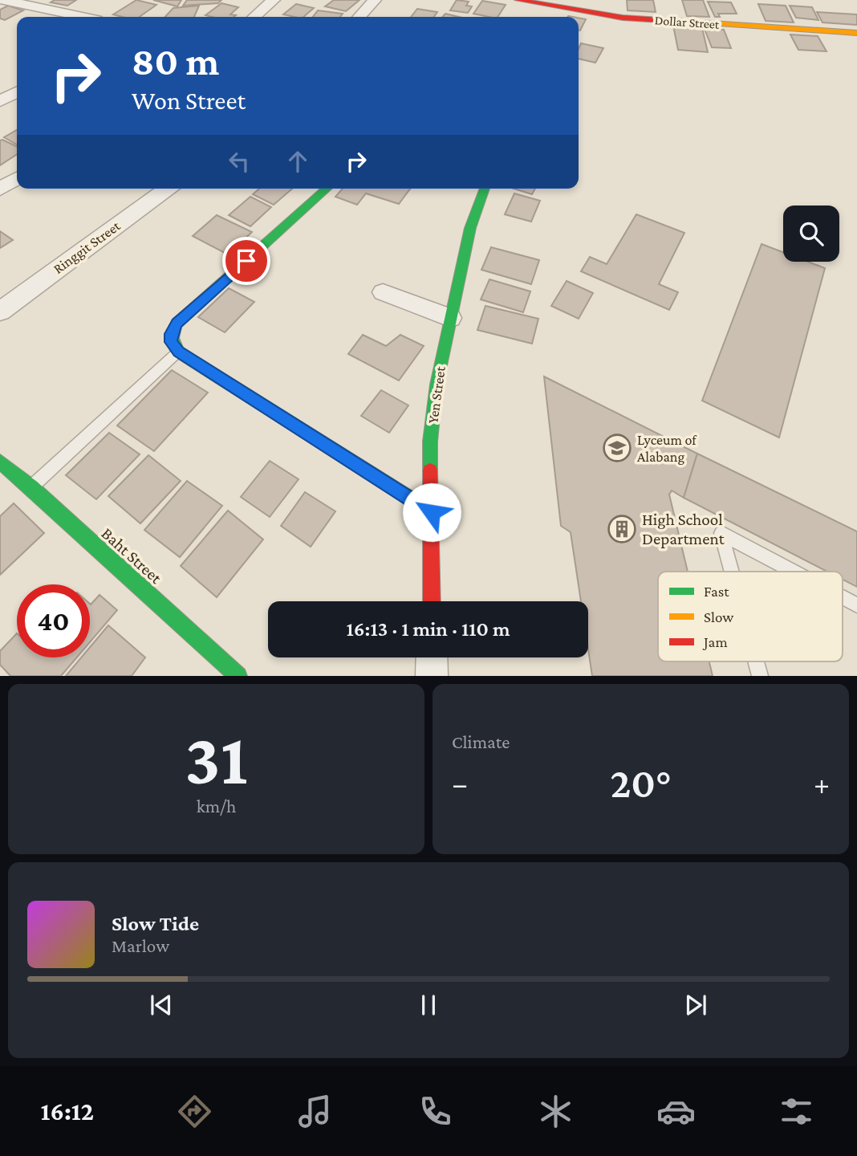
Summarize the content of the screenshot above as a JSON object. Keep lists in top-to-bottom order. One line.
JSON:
{"streets":{"street":["Dollar Street","Ringgit Street","Yen Street","Baht Street"]},"places":{"school or university":["Lyceum of Alabang"],"building":["High School Department"]},"legend":["Fast","Slow","Jam"],"page":{"turn":["80 m","Won Street"],"limit":"40","trip":"16:13 · 1 min · 110 m","tile":[["31","km/h"],"Climate"],"heat":["−","20°","+"],"song":["Slow Tide","Marlow"],"tabs":"16:12"}}
